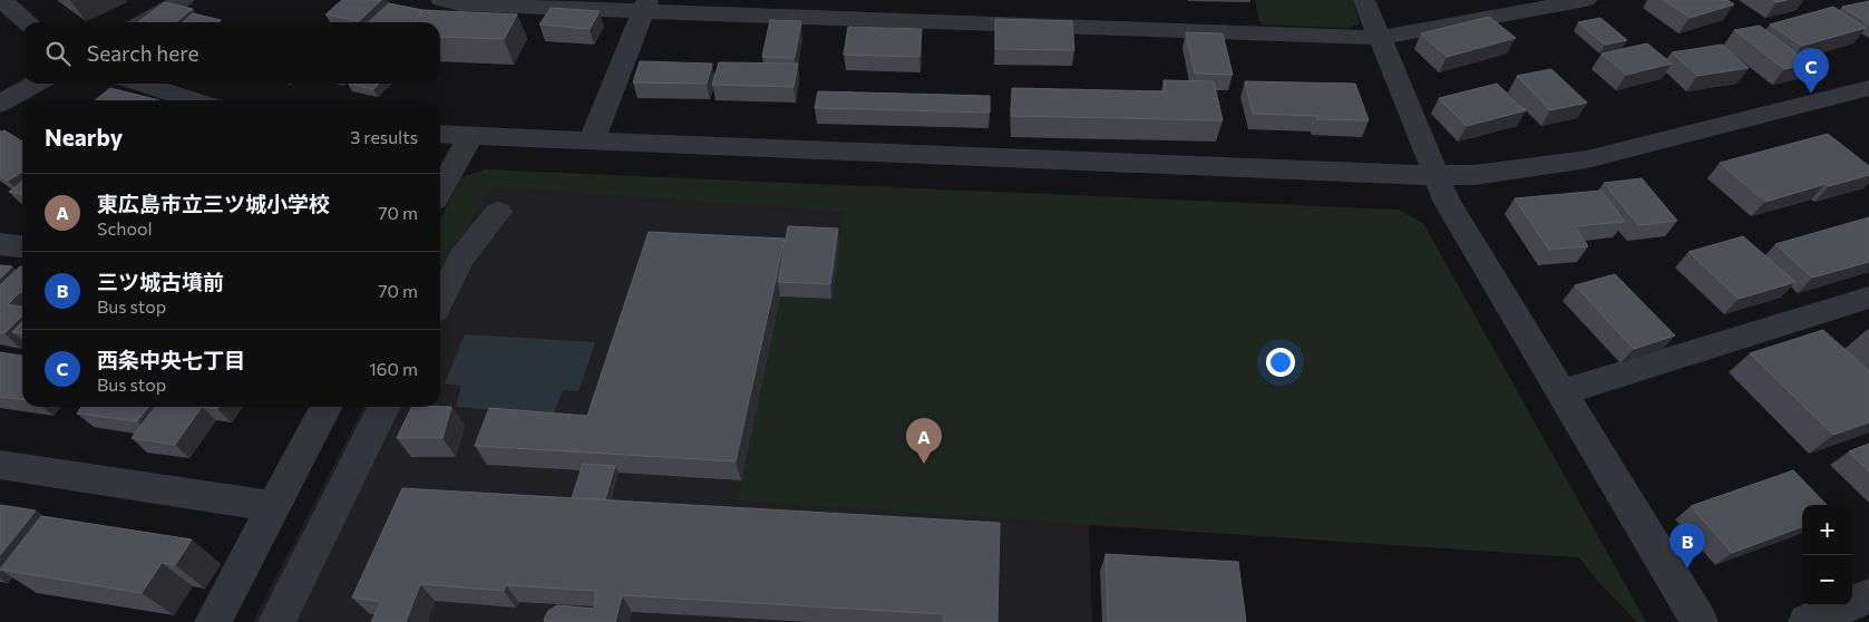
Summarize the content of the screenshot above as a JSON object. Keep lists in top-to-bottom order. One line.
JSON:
{"page":{"search":"Search here","pins":["C","A","B"],"heading":["Nearby","3 results"],"list":[{"mark":"A","name":"東広島市立三ツ城小学校","note":"School","value":"70 m"},{"mark":"B","name":"三ツ城古墳前","note":"Bus stop","value":"70 m"},{"mark":"C","name":"西条中央七丁目","note":"Bus stop","value":"160 m"}],"map_buttons":["+","−"]}}
